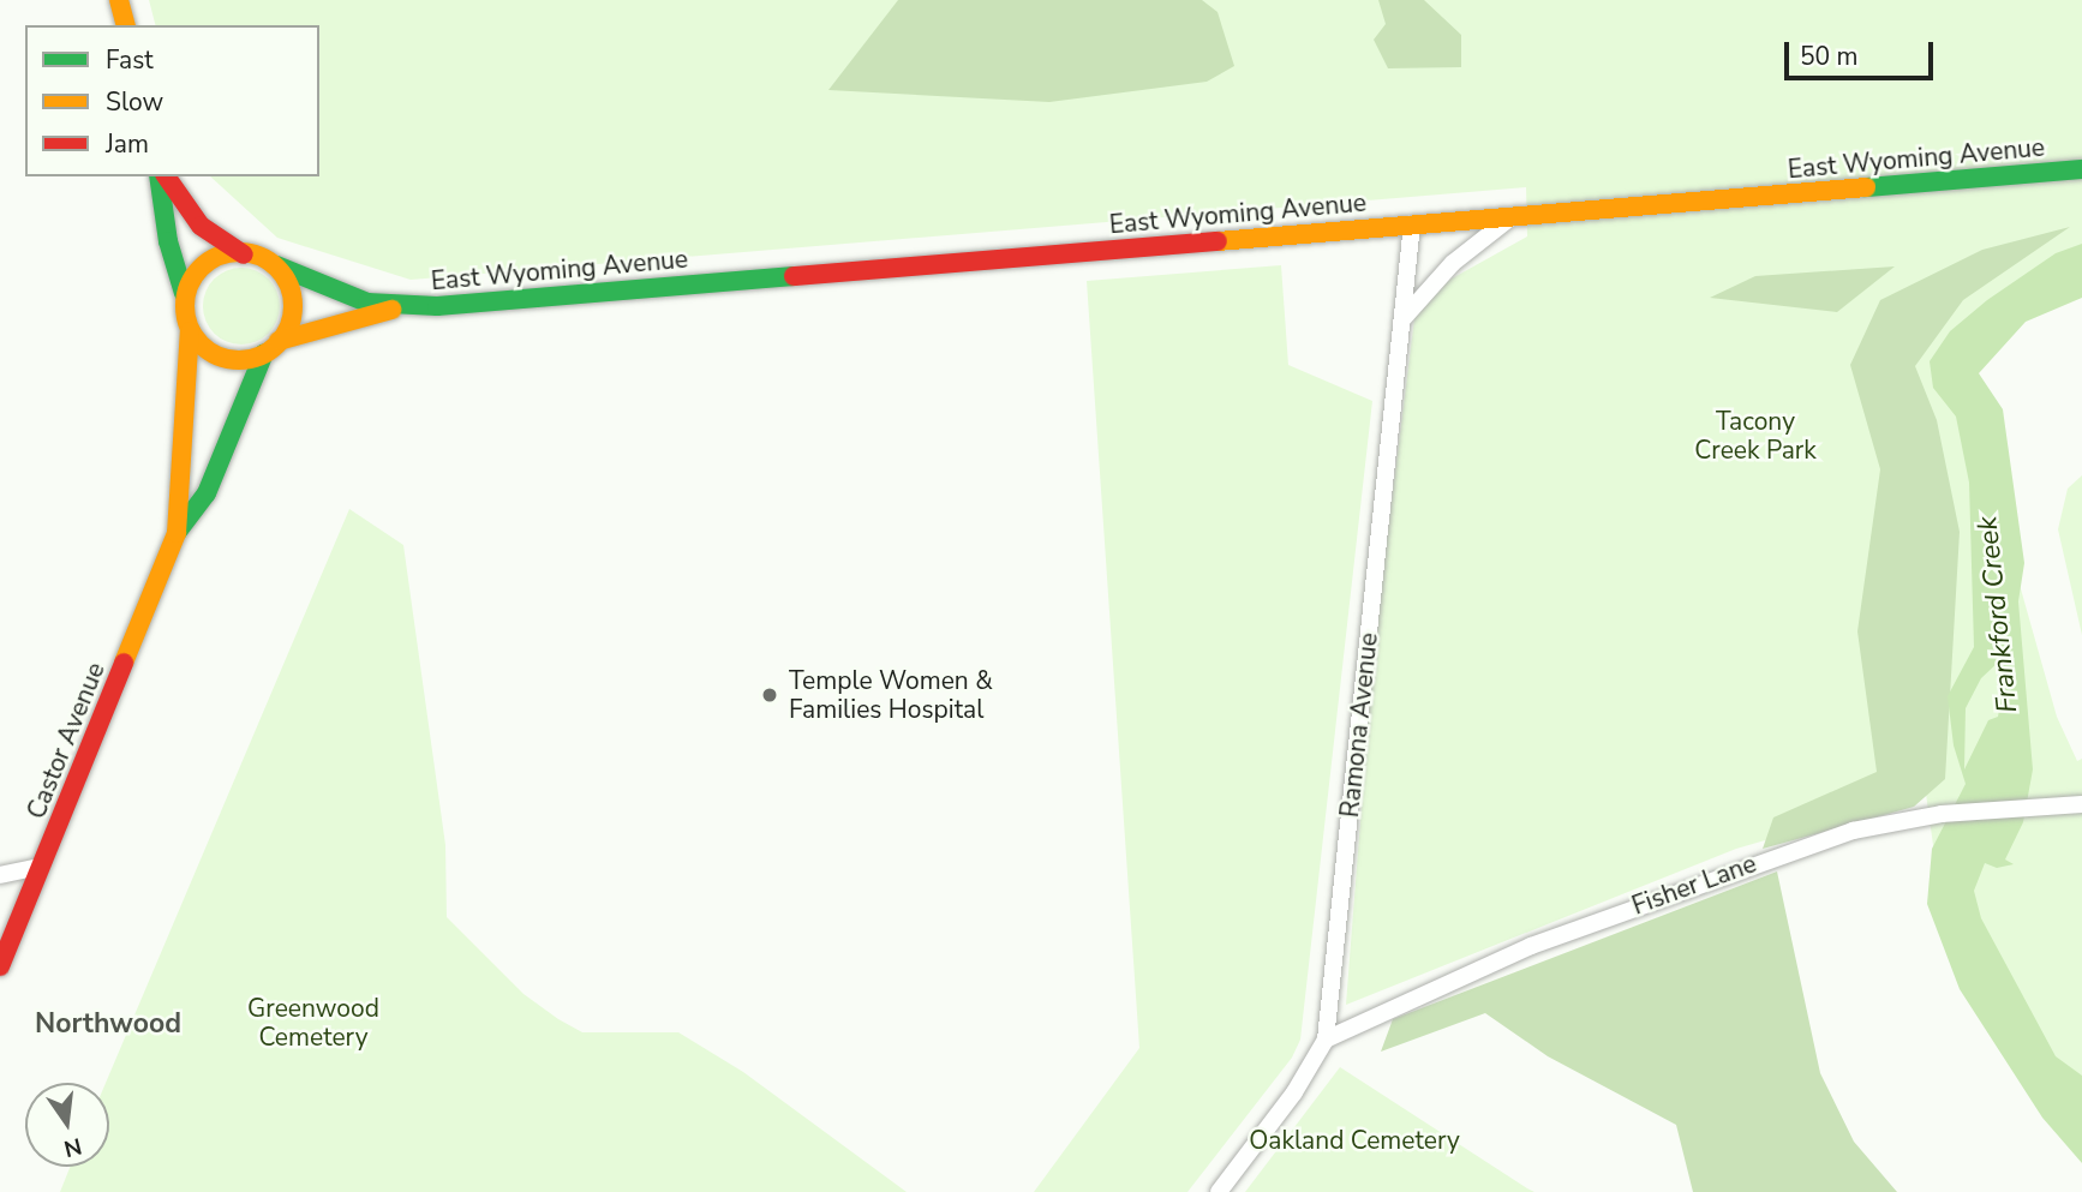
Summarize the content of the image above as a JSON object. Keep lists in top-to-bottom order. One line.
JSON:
{"streets":{"street":["East Wyoming Avenue","Ramona Avenue","Castor Avenue","Fisher Lane"]},"crossings":[["East Wyoming Avenue","Ramona Avenue"],["East Wyoming Avenue","Castor Avenue"],["Ramona Avenue","Fisher Lane"]],"districts":["Northwood"],"water":["Frankford Creek"],"parks":["Tacony Creek Park","Greenwood Cemetery","Oakland Cemetery"],"places":["Temple Women & Families Hospital"],"legend":["Fast","Slow","Jam"],"scale_bar":"50 m","north":"bottom"}
